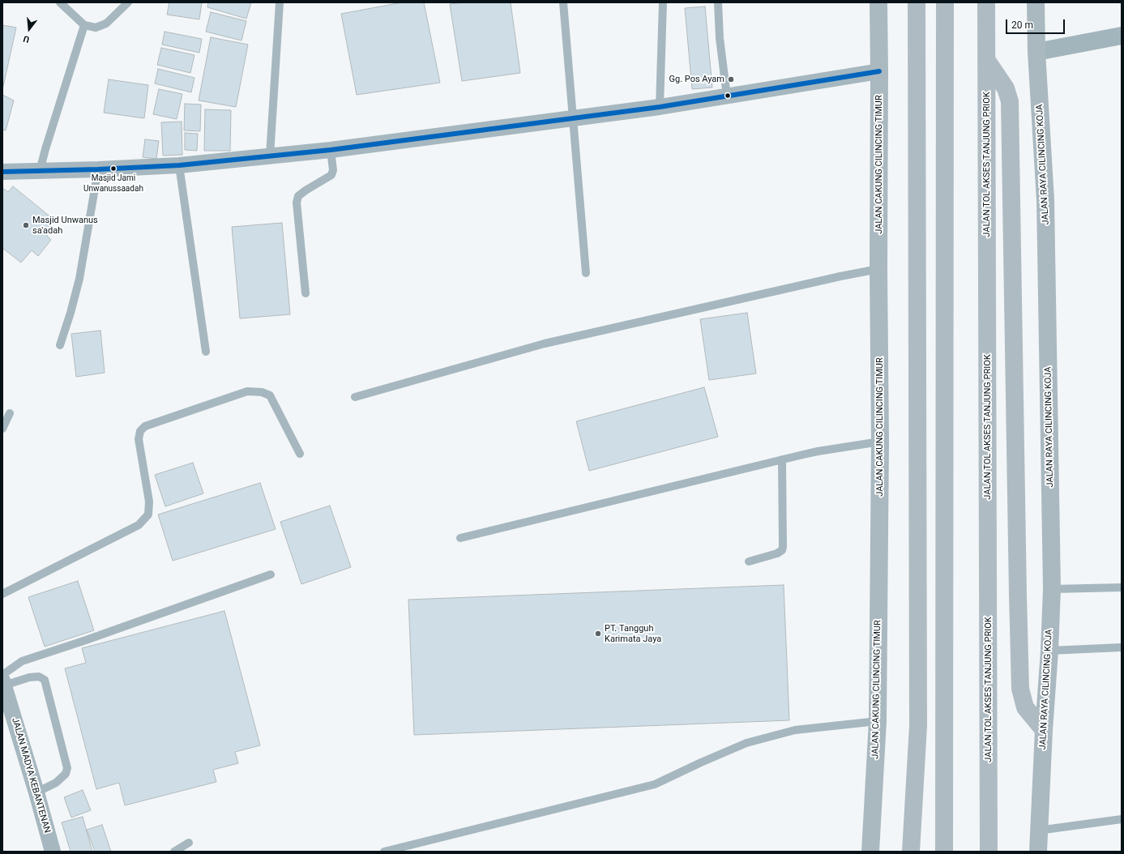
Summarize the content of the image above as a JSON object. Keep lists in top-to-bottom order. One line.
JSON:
{"streets":{"highway":["JALAN CAKUNG CILINCING TIMUR","JALAN TOL AKSES TANJUNG PRIOK","JALAN RAYA CILINCING KOJA"],"street":["JALAN MADYA KEBANTENAN"]},"places":["Gg. Pos Ayam","Masjid Jami Unwanussaadah","Masjid Unwanus sa'adah","PT. Tangguh Karimata Jaya"],"scale_bar":"20 m","north":"bottom"}
